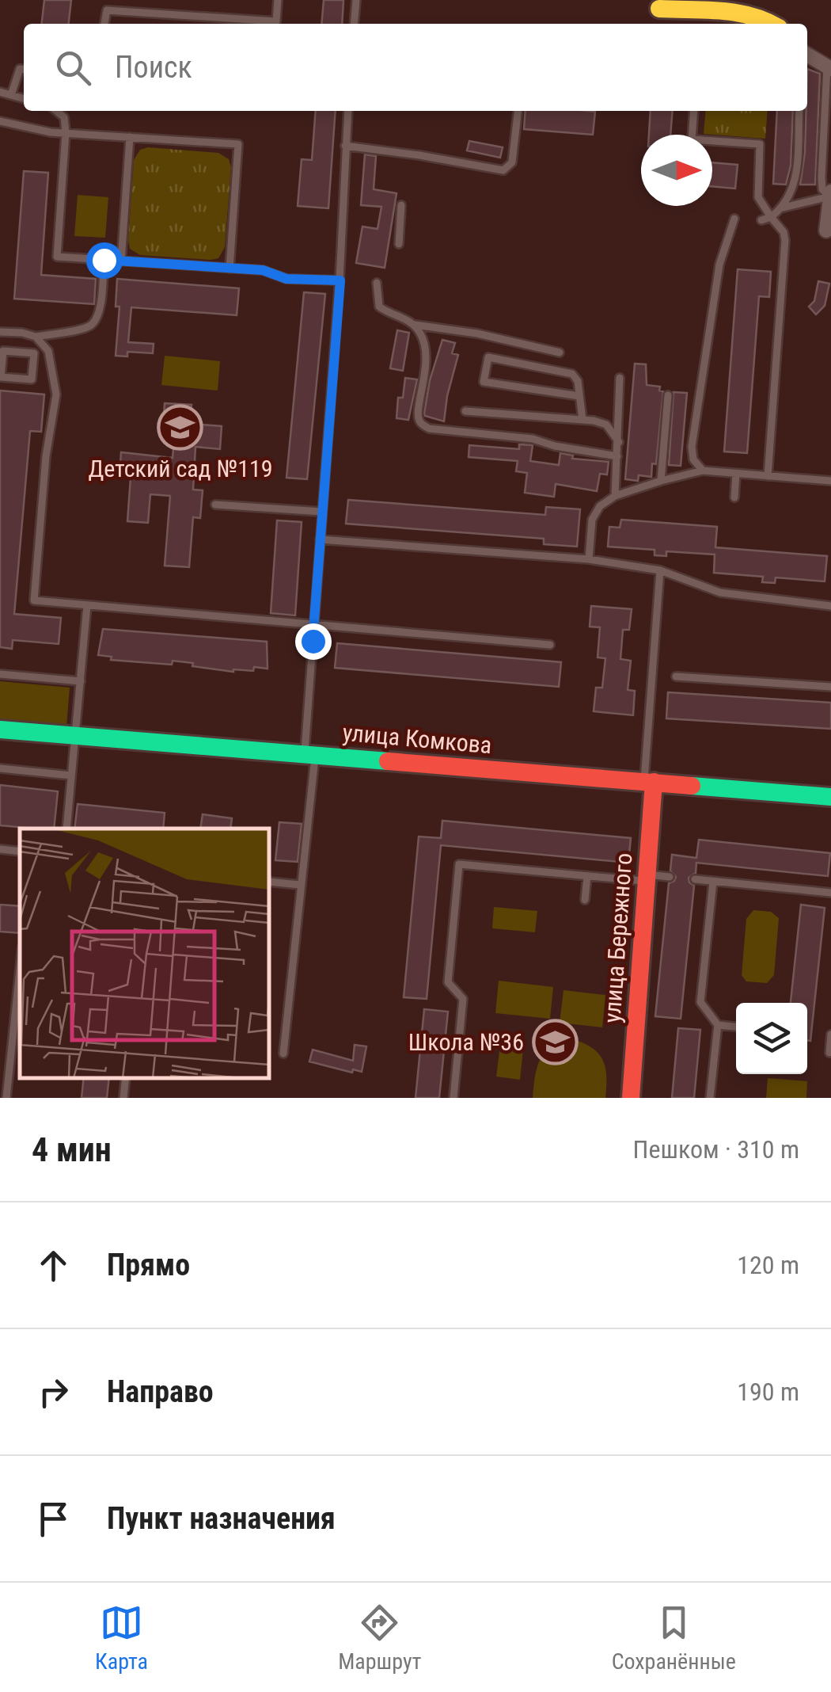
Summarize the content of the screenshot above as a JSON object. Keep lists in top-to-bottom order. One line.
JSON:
{"streets":{"street":["улица Комкова","улица Бережного"]},"crossings":[["улица Комкова","улица Бережного"]],"places":{"school or university":["Детский сад №119","Школа №36"]},"north":"right","page":{"search":"Поиск","heading":["4 мин","Пешком · 310 m"],"list":[["Прямо","120 m"],["Направо","190 m"],"Пункт назначения"],"nav":["Карта","Маршрут","Сохранённые"]}}
